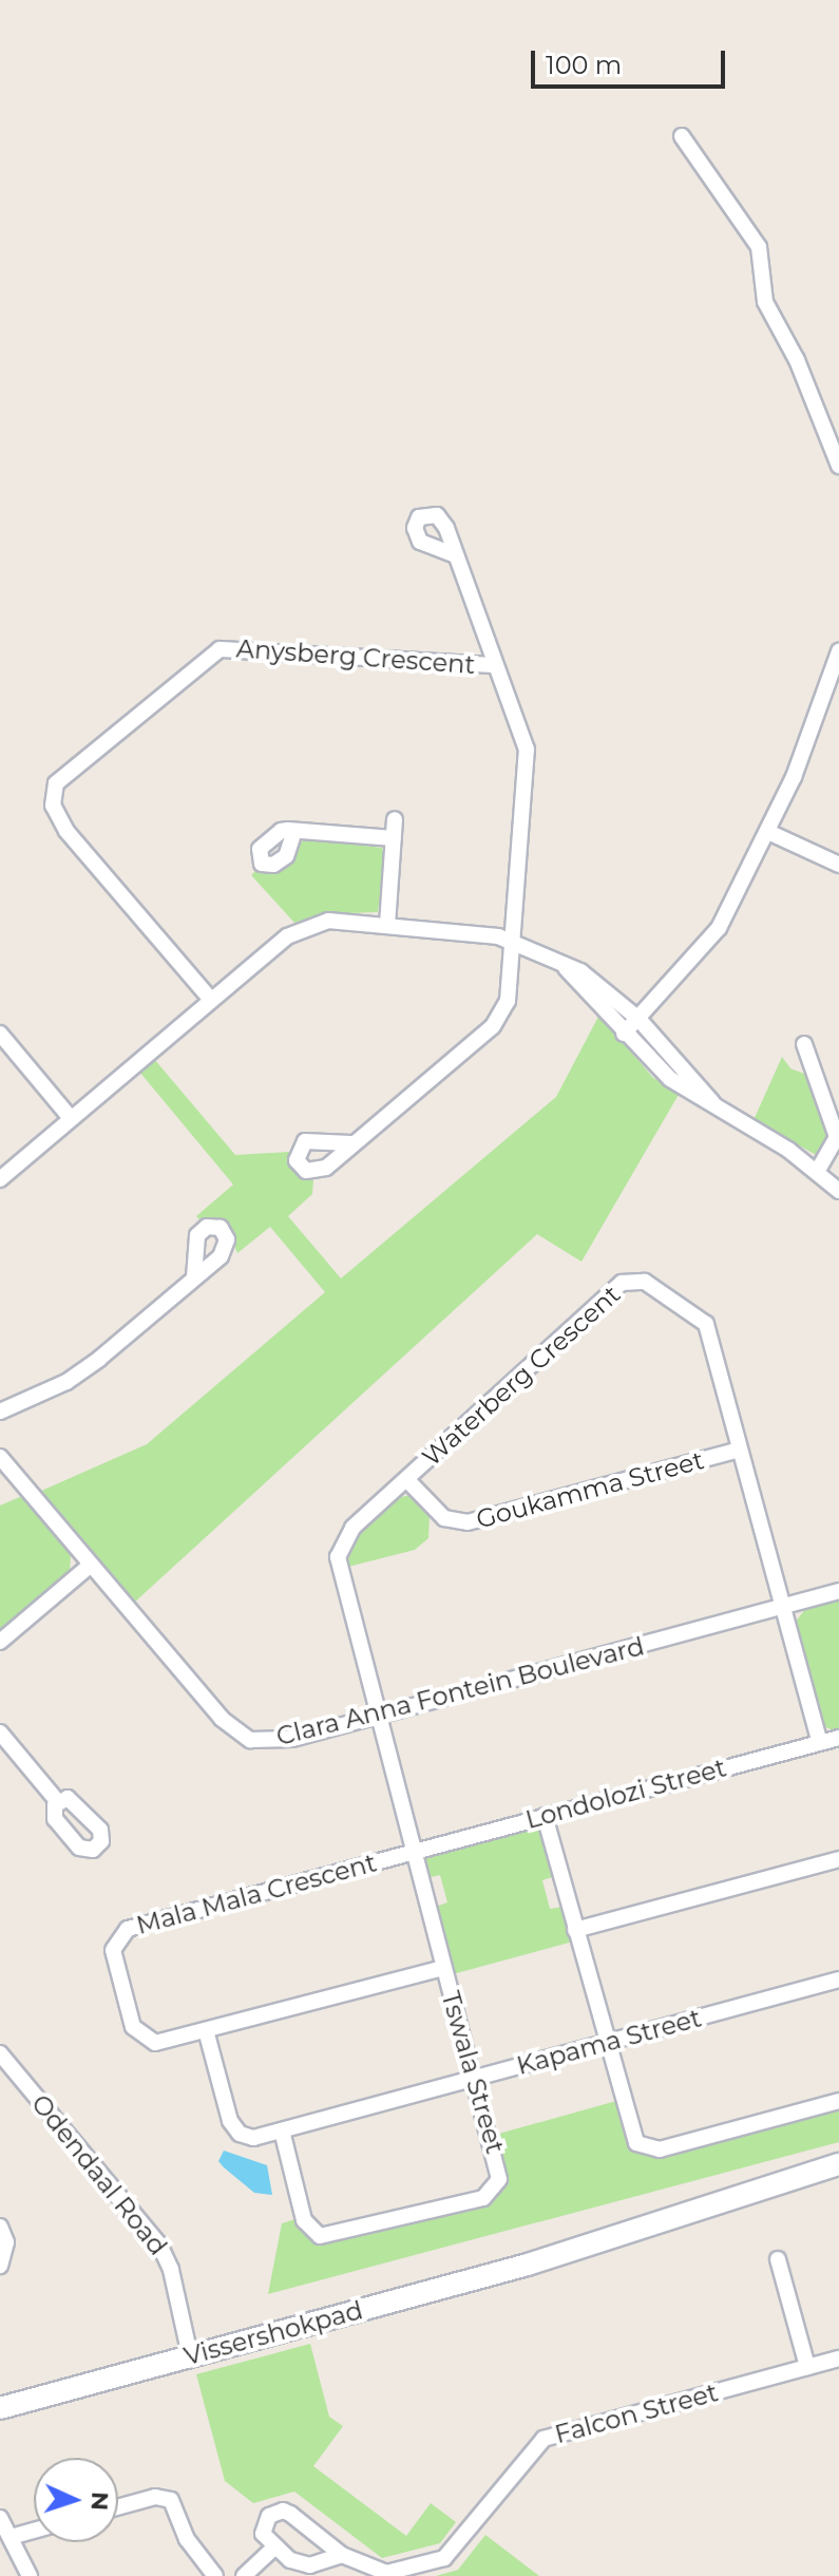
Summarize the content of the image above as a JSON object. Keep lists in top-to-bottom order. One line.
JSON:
{"streets":{"main road":["Vissershokpad"],"street":["Anysberg Crescent","Waterberg Crescent","Goukamma Street","Clara Anna Fontein Boulevard","Londolozi Street","Mala Mala Crescent","Kapama Street","Tswala Street","Odendaal Road","Falcon Street"]},"crossings":[["Waterberg Crescent","Goukamma Street"],["Waterberg Crescent","Clara Anna Fontein Boulevard"],["Waterberg Crescent","Londolozi Street"],["Waterberg Crescent","Tswala Street"],["Clara Anna Fontein Boulevard","Tswala Street"],["Londolozi Street","Mala Mala Crescent"],["Londolozi Street","Tswala Street"],["Mala Mala Crescent","Kapama Street"],["Mala Mala Crescent","Tswala Street"],["Kapama Street","Tswala Street"],["Odendaal Road","Vissershokpad"]],"scale_bar":"100 m","north":"right"}
